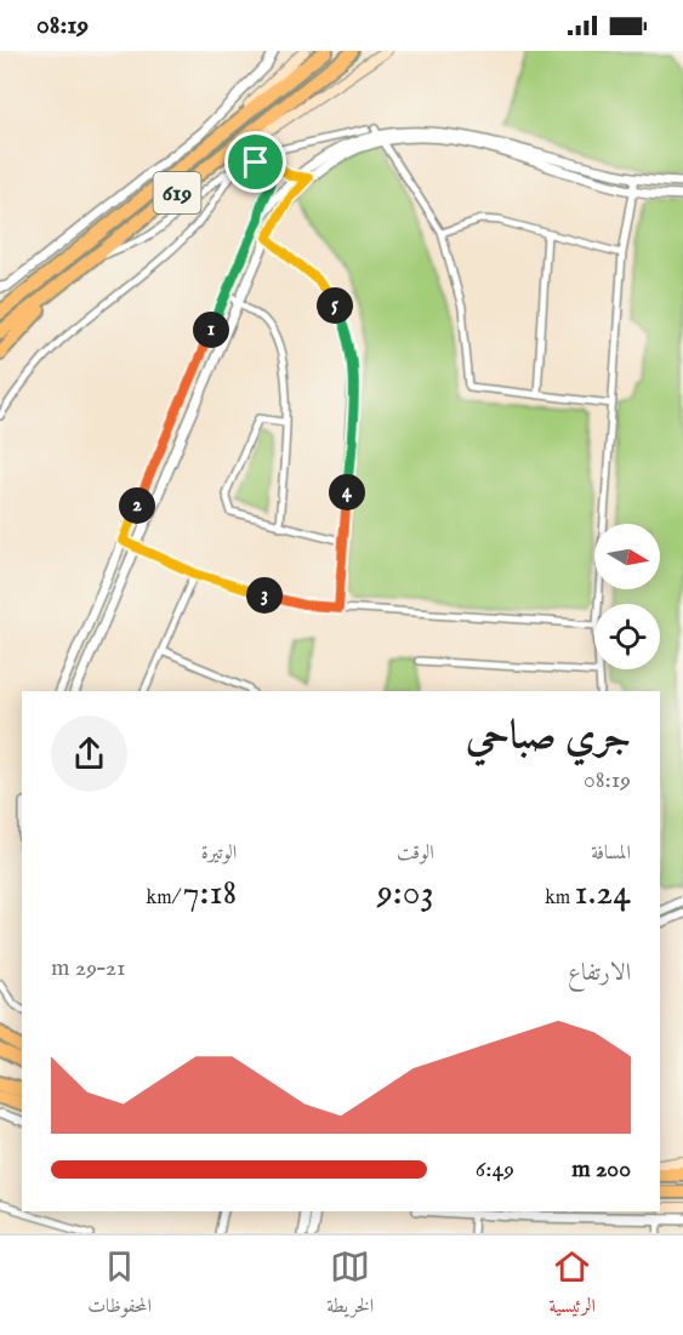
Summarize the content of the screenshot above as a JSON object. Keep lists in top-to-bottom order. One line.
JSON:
{"streets":{"highway":["619"]},"north":"right","page":{"status":"08:19","pins":["5","1","4","2","3"],"heading":["جري صباحي","08:19"],"stats":[["المسافة","1.24 km"],["الوقت","9:03"],["الوتيرة","7:18 /km"]],"chart":["الارتفاع","21–29 m"],"list":[{"name":"200 m","note":"6:49"}],"tabs":["الرئيسية","الخريطة","المحفوظات"]}}
